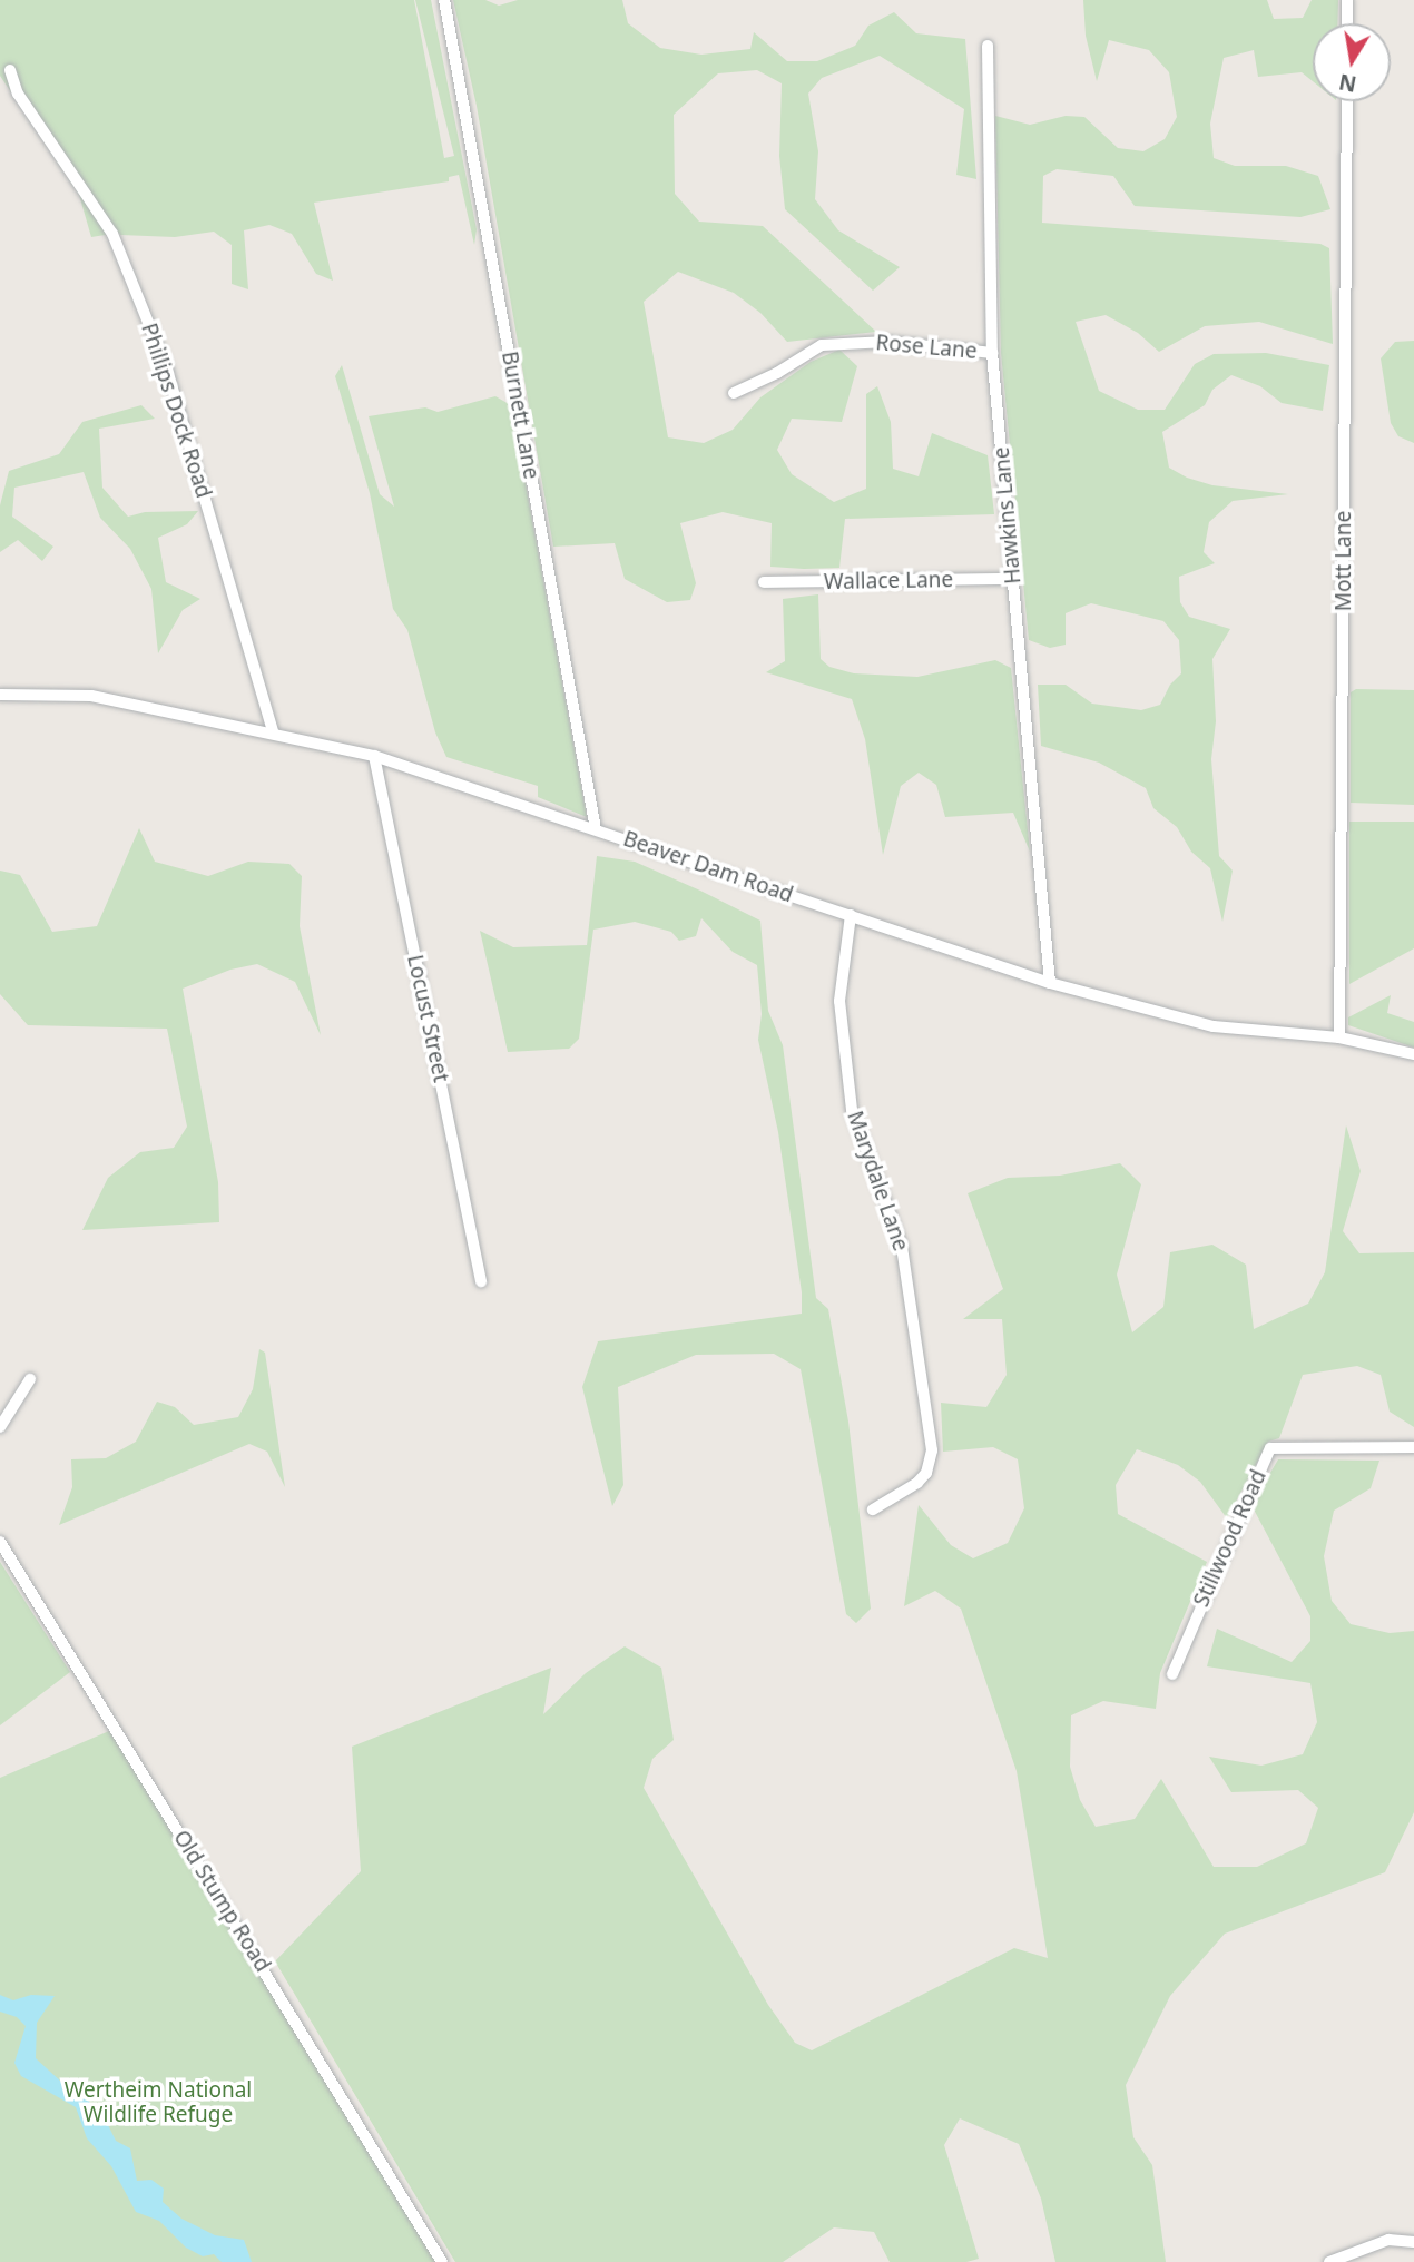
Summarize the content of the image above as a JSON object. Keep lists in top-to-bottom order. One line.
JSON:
{"streets":{"street":["Rose Lane","Phillips Dock Road","Burnett Lane","Hawkins Lane","Mott Lane","Wallace Lane","Beaver Dam Road","Locust Street","Marydale Lane","Stillwood Road","Old Stump Road"]},"crossings":[["Rose Lane","Hawkins Lane"],["Phillips Dock Road","Beaver Dam Road"],["Burnett Lane","Beaver Dam Road"],["Hawkins Lane","Wallace Lane"],["Hawkins Lane","Beaver Dam Road"],["Mott Lane","Beaver Dam Road"],["Beaver Dam Road","Locust Street"],["Beaver Dam Road","Marydale Lane"]],"parks":["Wertheim National Wildlife Refuge"],"north":"bottom"}
